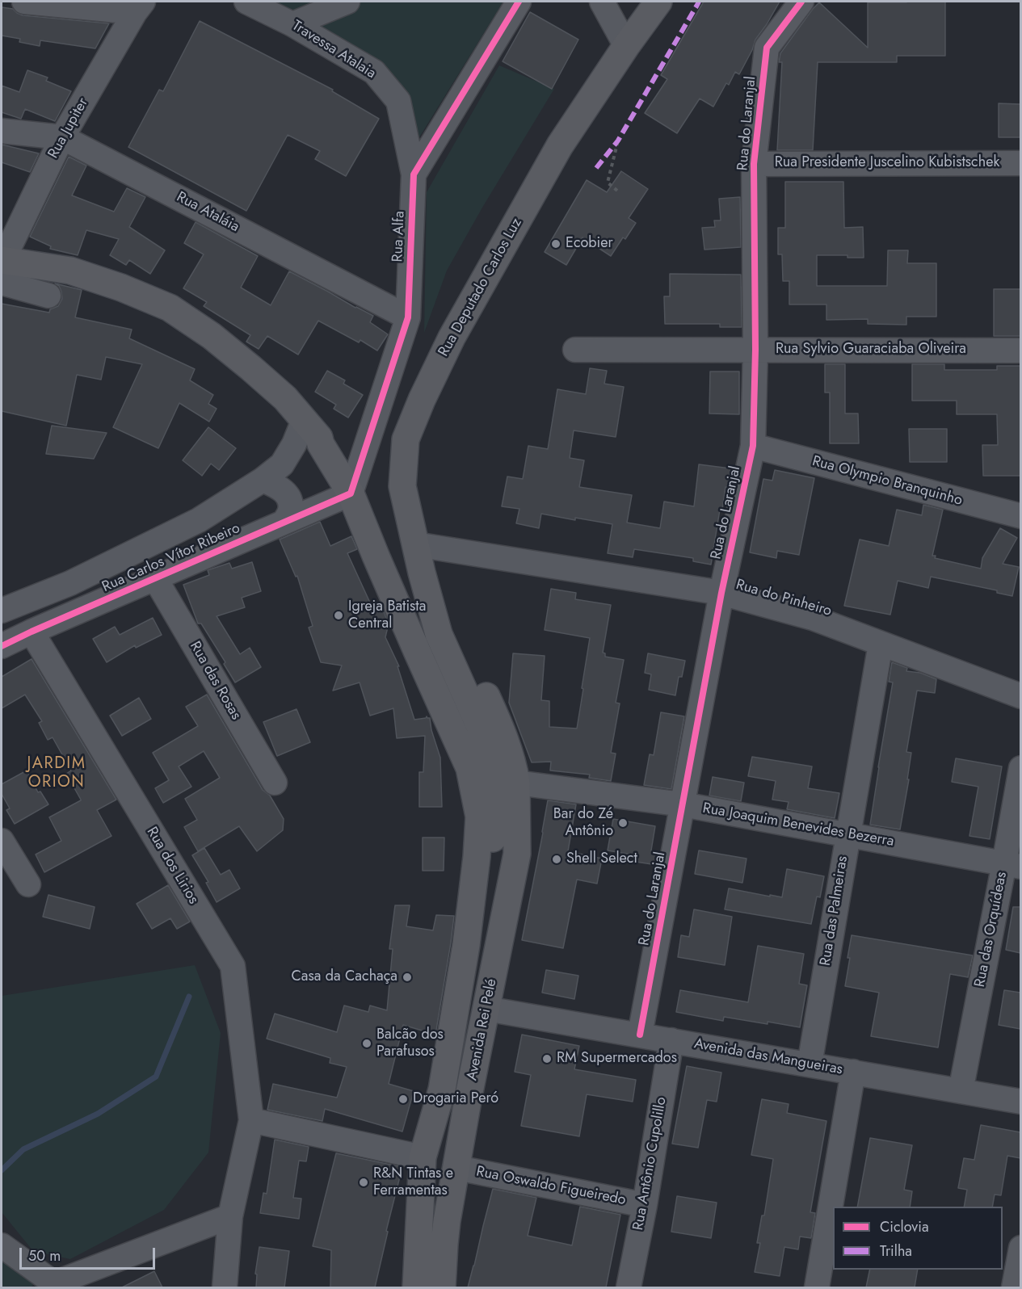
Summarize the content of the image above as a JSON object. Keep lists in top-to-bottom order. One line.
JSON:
{"streets":{"main road":["Rua Deputado Carlos Luz","Avenida Rei Pelé"],"street":["Travessa Atalaia","Rua do Laranjal","Rua Jupiter","Rua Presidente Juscelino Kubistschek","Rua Ataláia","Rua Alfa","Rua Sylvio Guaraciaba Oliveira","Rua Olympio Branquinho","Rua Carlos Vítor Ribeiro","Rua do Pinheiro","Rua das Rosas","Rua Joaquim Benevides Bezerra","Rua dos Lirios","Rua das Palmeiras","Rua das Orquídeas","Avenida das Mangueiras","Rua Antônio Cupolillo","Rua Oswaldo Figueiredo"]},"crossings":[["Travessa Atalaia","Rua Alfa"],["Rua do Laranjal","Rua Presidente Juscelino Kubistschek"],["Rua do Laranjal","Rua Sylvio Guaraciaba Oliveira"],["Rua do Laranjal","Rua Olympio Branquinho"],["Rua do Laranjal","Rua do Pinheiro"],["Rua do Laranjal","Rua Joaquim Benevides Bezerra"],["Rua do Laranjal","Avenida das Mangueiras"],["Rua Jupiter","Rua Ataláia"],["Rua Ataláia","Rua Alfa"],["Rua Alfa","Rua Carlos Vítor Ribeiro"],["Rua Deputado Carlos Luz","Rua do Pinheiro"],["Rua Deputado Carlos Luz","Rua Joaquim Benevides Bezerra"],["Rua Deputado Carlos Luz","Avenida Rei Pelé"],["Rua Carlos Vítor Ribeiro","Rua das Rosas"],["Rua Carlos Vítor Ribeiro","Rua dos Lirios"],["Rua do Pinheiro","Rua das Palmeiras"],["Rua Joaquim Benevides Bezerra","Rua das Palmeiras"],["Rua Joaquim Benevides Bezerra","Rua das Orquídeas"],["Rua Joaquim Benevides Bezerra","Avenida Rei Pelé"],["Rua das Palmeiras","Avenida das Mangueiras"],["Rua das Orquídeas","Avenida das Mangueiras"],["Avenida Rei Pelé","Avenida das Mangueiras"],["Avenida Rei Pelé","Rua Oswaldo Figueiredo"],["Avenida das Mangueiras","Rua Antônio Cupolillo"],["Rua Antônio Cupolillo","Rua Oswaldo Figueiredo"]],"districts":["JARDIM ORION"],"places":["Ecobier","Igreja Batista Central","Bar do Zé Antônio","Shell Select","Casa da Cachaça","Balcão dos Parafusos","RM Supermercados","Drogaria Peró","R&N Tintas e Ferramentas"],"legend":["Ciclovia","Trilha"],"scale_bar":"50 m"}
